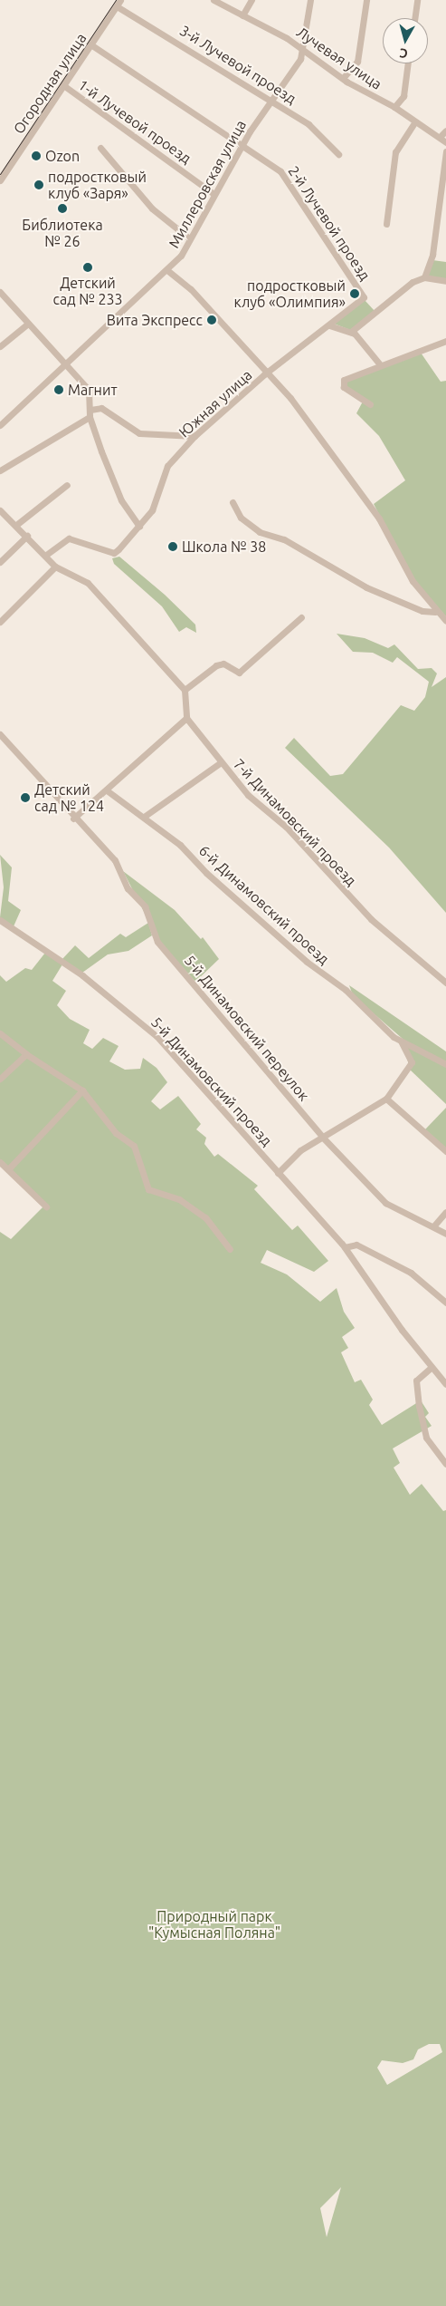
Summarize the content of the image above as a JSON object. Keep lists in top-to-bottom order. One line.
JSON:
{"streets":{"street":["Лучевая улица","3-й Лучевой проезд","Огородная улица","1-й Лучевой проезд","Миллеровская улица","2-й Лучевой проезд","Южная улица","7-й Динамовский проезд","6-й Динамовский проезд","5-й Динамовский переулок","5-й Динамовский проезд"]},"crossings":[["Лучевая улица","Миллеровская улица"],["3-й Лучевой проезд","Огородная улица"],["3-й Лучевой проезд","Миллеровская улица"],["Огородная улица","1-й Лучевой проезд"],["Огородная улица","2-й Лучевой проезд"],["1-й Лучевой проезд","Миллеровская улица"],["Миллеровская улица","2-й Лучевой проезд"],["2-й Лучевой проезд","Южная улица"],["6-й Динамовский проезд","5-й Динамовский переулок"],["6-й Динамовский проезд","5-й Динамовский проезд"]],"parks":["Природный парк \"Кумысная Поляна\""],"places":["Ozon","подростковый клуб «Заря»","Библиотека № 26","Детский сад № 233","подростковый клуб «Олимпия»","Вита Экспресс","Магнит","Школа № 38","Детский сад № 124"],"north":"bottom"}
